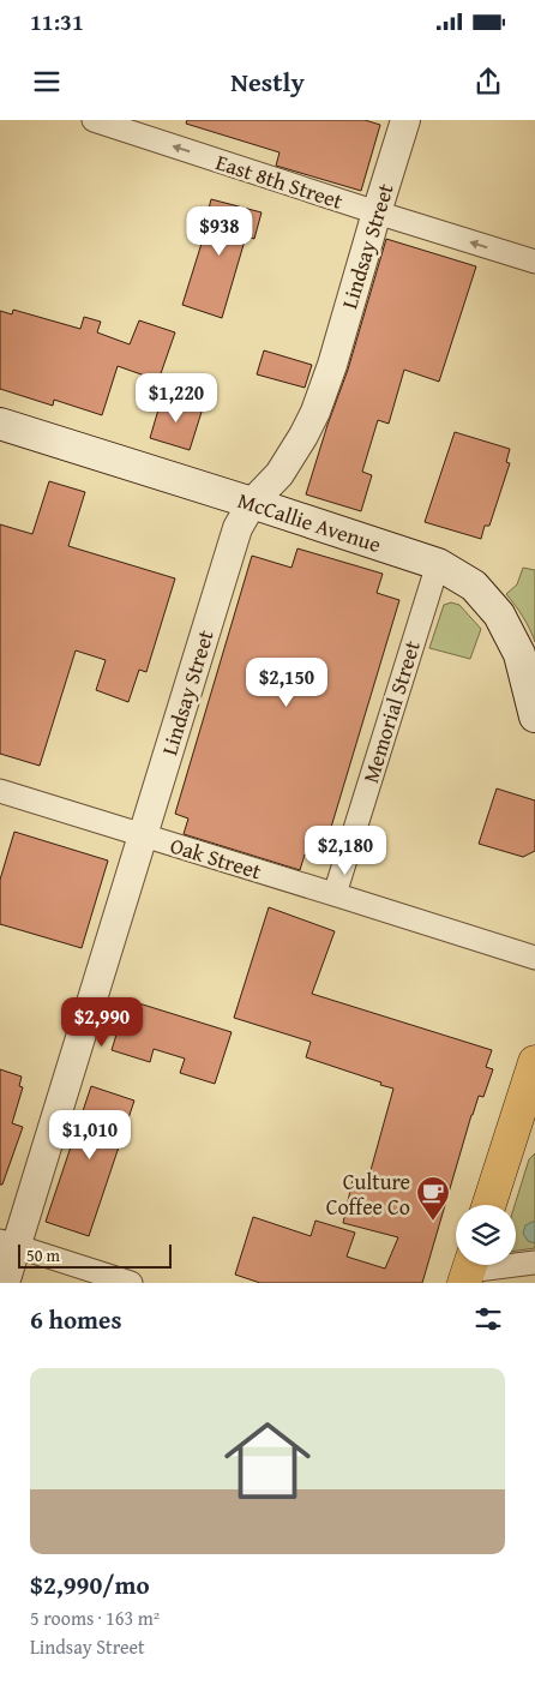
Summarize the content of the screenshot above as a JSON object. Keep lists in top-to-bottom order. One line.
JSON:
{"streets":{"main road":["McCallie Avenue"],"street":["East 8th Street","Lindsay Street","Memorial Street","Oak Street"]},"crossings":[["East 8th Street","Lindsay Street"],["Lindsay Street","McCallie Avenue"],["Lindsay Street","Oak Street"],["McCallie Avenue","Memorial Street"],["Memorial Street","Oak Street"]],"one_way":["East 8th Street"],"places":{"cafe":["Culture Coffee Co"]},"scale_bar":"50 m","page":{"status":"11:31","header":"Nestly","price":["$938","$1,220","$2,150","$2,180","$2,990","$1,010"],"scale":"50 m","heading":"6 homes","list":[{"name":"$2,990/mo","note":"5 rooms · 163 m² · Lindsay Street"}]}}
